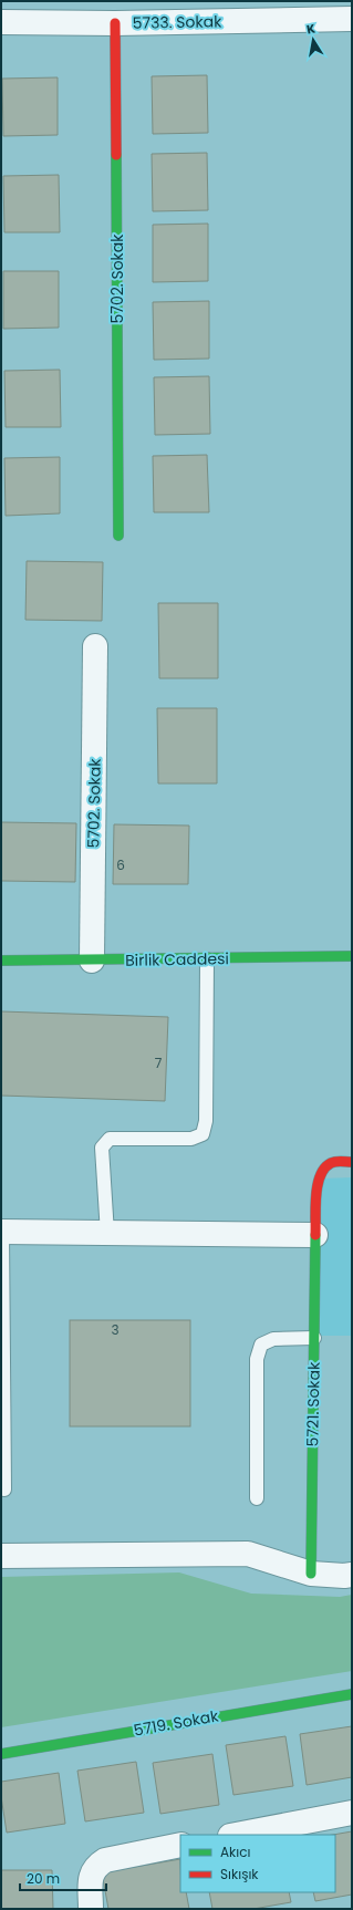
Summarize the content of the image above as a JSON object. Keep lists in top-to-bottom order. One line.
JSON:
{"streets":{"street":["5733. Sokak","5702. Sokak","Birlik Caddesi","5721. Sokak","5719. Sokak"]},"crossings":[["5733. Sokak","5702. Sokak"],["5702. Sokak","Birlik Caddesi"]],"house_numbers":["6","7","3"],"legend":["Akıcı","Sıkışık"],"scale_bar":"20 m","north":"top"}
